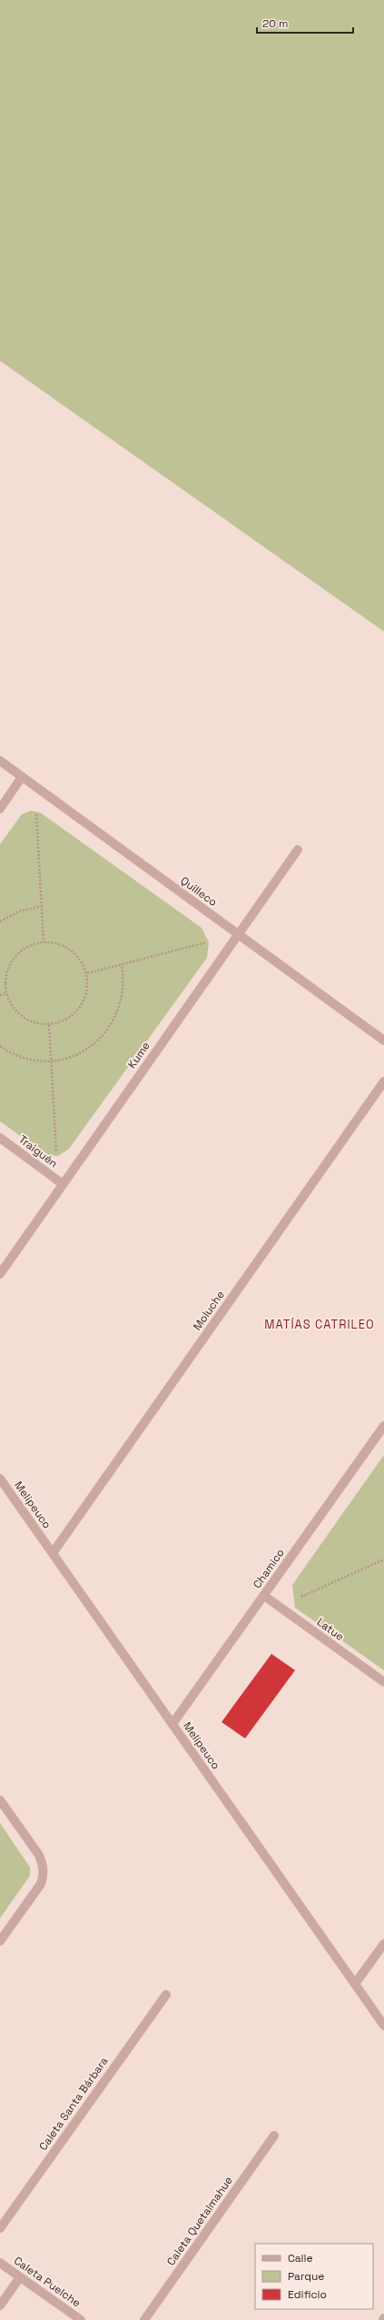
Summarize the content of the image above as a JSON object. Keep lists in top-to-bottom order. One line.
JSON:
{"streets":{"street":["Quilleco","Kume","Traiguén","Moluche","Melipeuco","Chamico","Latue","Caleta Santa Bárbara","Caleta Quetalmahue","Caleta Puelche"]},"crossings":[["Quilleco","Kume"],["Kume","Traiguén"],["Moluche","Melipeuco"],["Melipeuco","Chamico"],["Chamico","Latue"]],"districts":["MATÍAS CATRILEO"],"legend":["Calle","Parque","Edificio"],"scale_bar":"20 m"}
